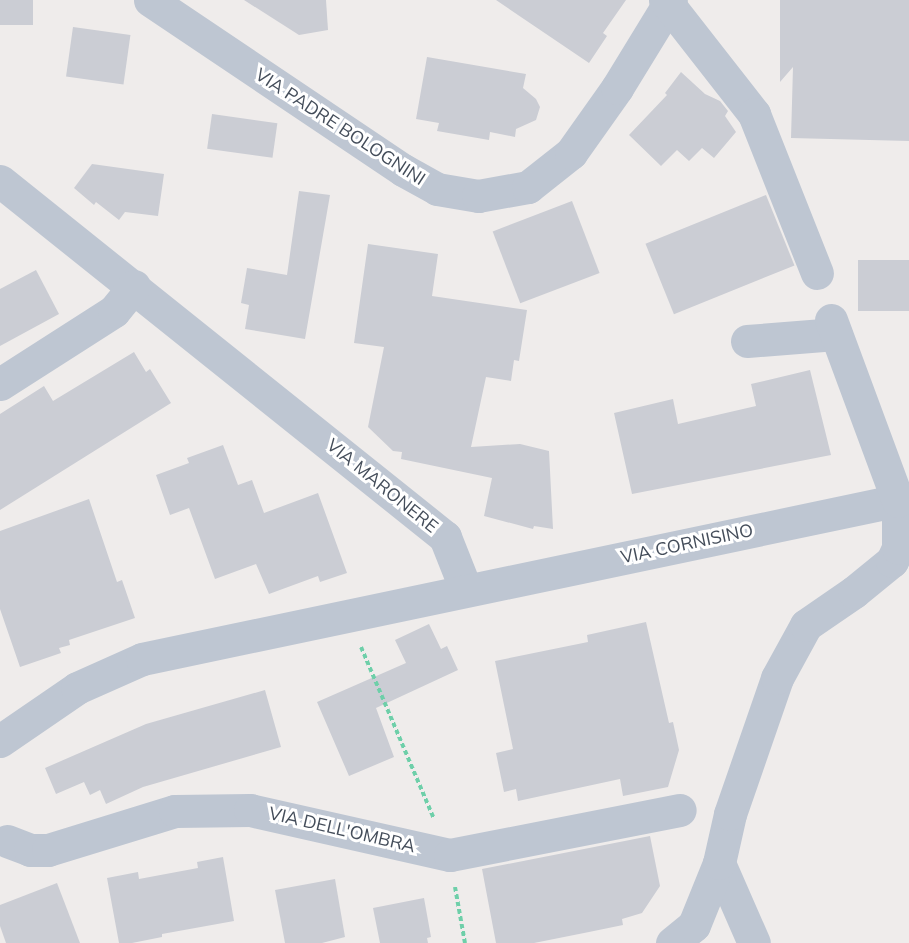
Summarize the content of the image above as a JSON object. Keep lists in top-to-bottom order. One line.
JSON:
{"streets":{"street":["VIA PADRE BOLOGNINI","VIA MARONERE","VIA CORNISINO","VIA DELL'OMBRA"]},"crossings":[["VIA MARONERE","VIA CORNISINO"]]}
